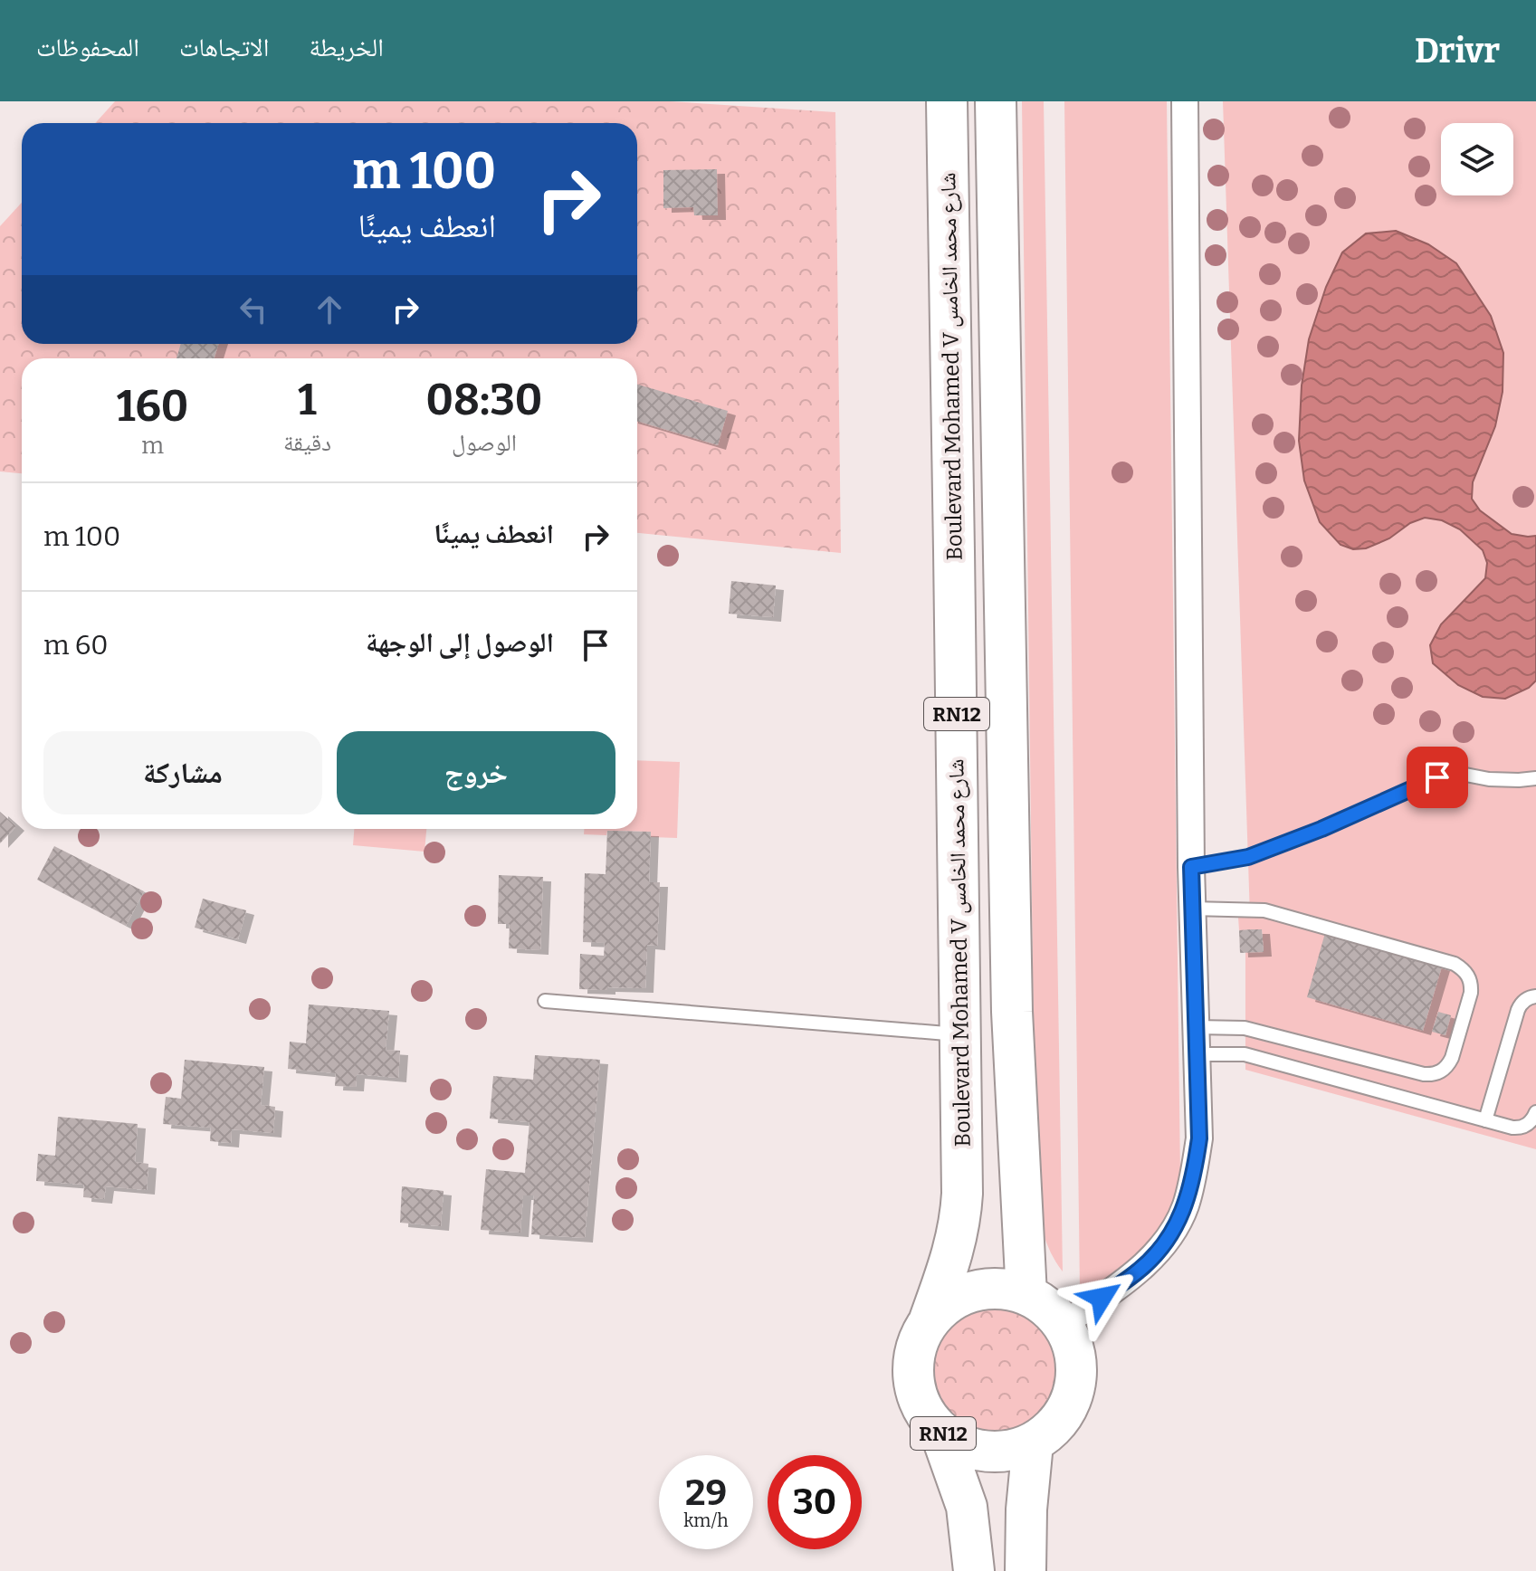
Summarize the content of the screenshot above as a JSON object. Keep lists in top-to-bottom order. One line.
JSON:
{"streets":{"main road":["Boulevard Mohamed V شارع محمد الخامس","RN12"]},"crossings":[["Boulevard Mohamed V شارع محمد الخامس","RN12"]],"page":{"header":"Drivr","nav":["الخريطة","الاتجاهات","المحفوظات"],"turn":["100 m","انعطف يمينًا"],"eta":["08:30","الوصول","1","دقيقة","160","m"],"list":[{"name":"انعطف يمينًا","value":"100 m"},{"name":"الوصول إلى الوجهة","value":"60 m"}],"buttons":["خروج","مشاركة"],"speed":"29 km/h","limit":"30"}}
